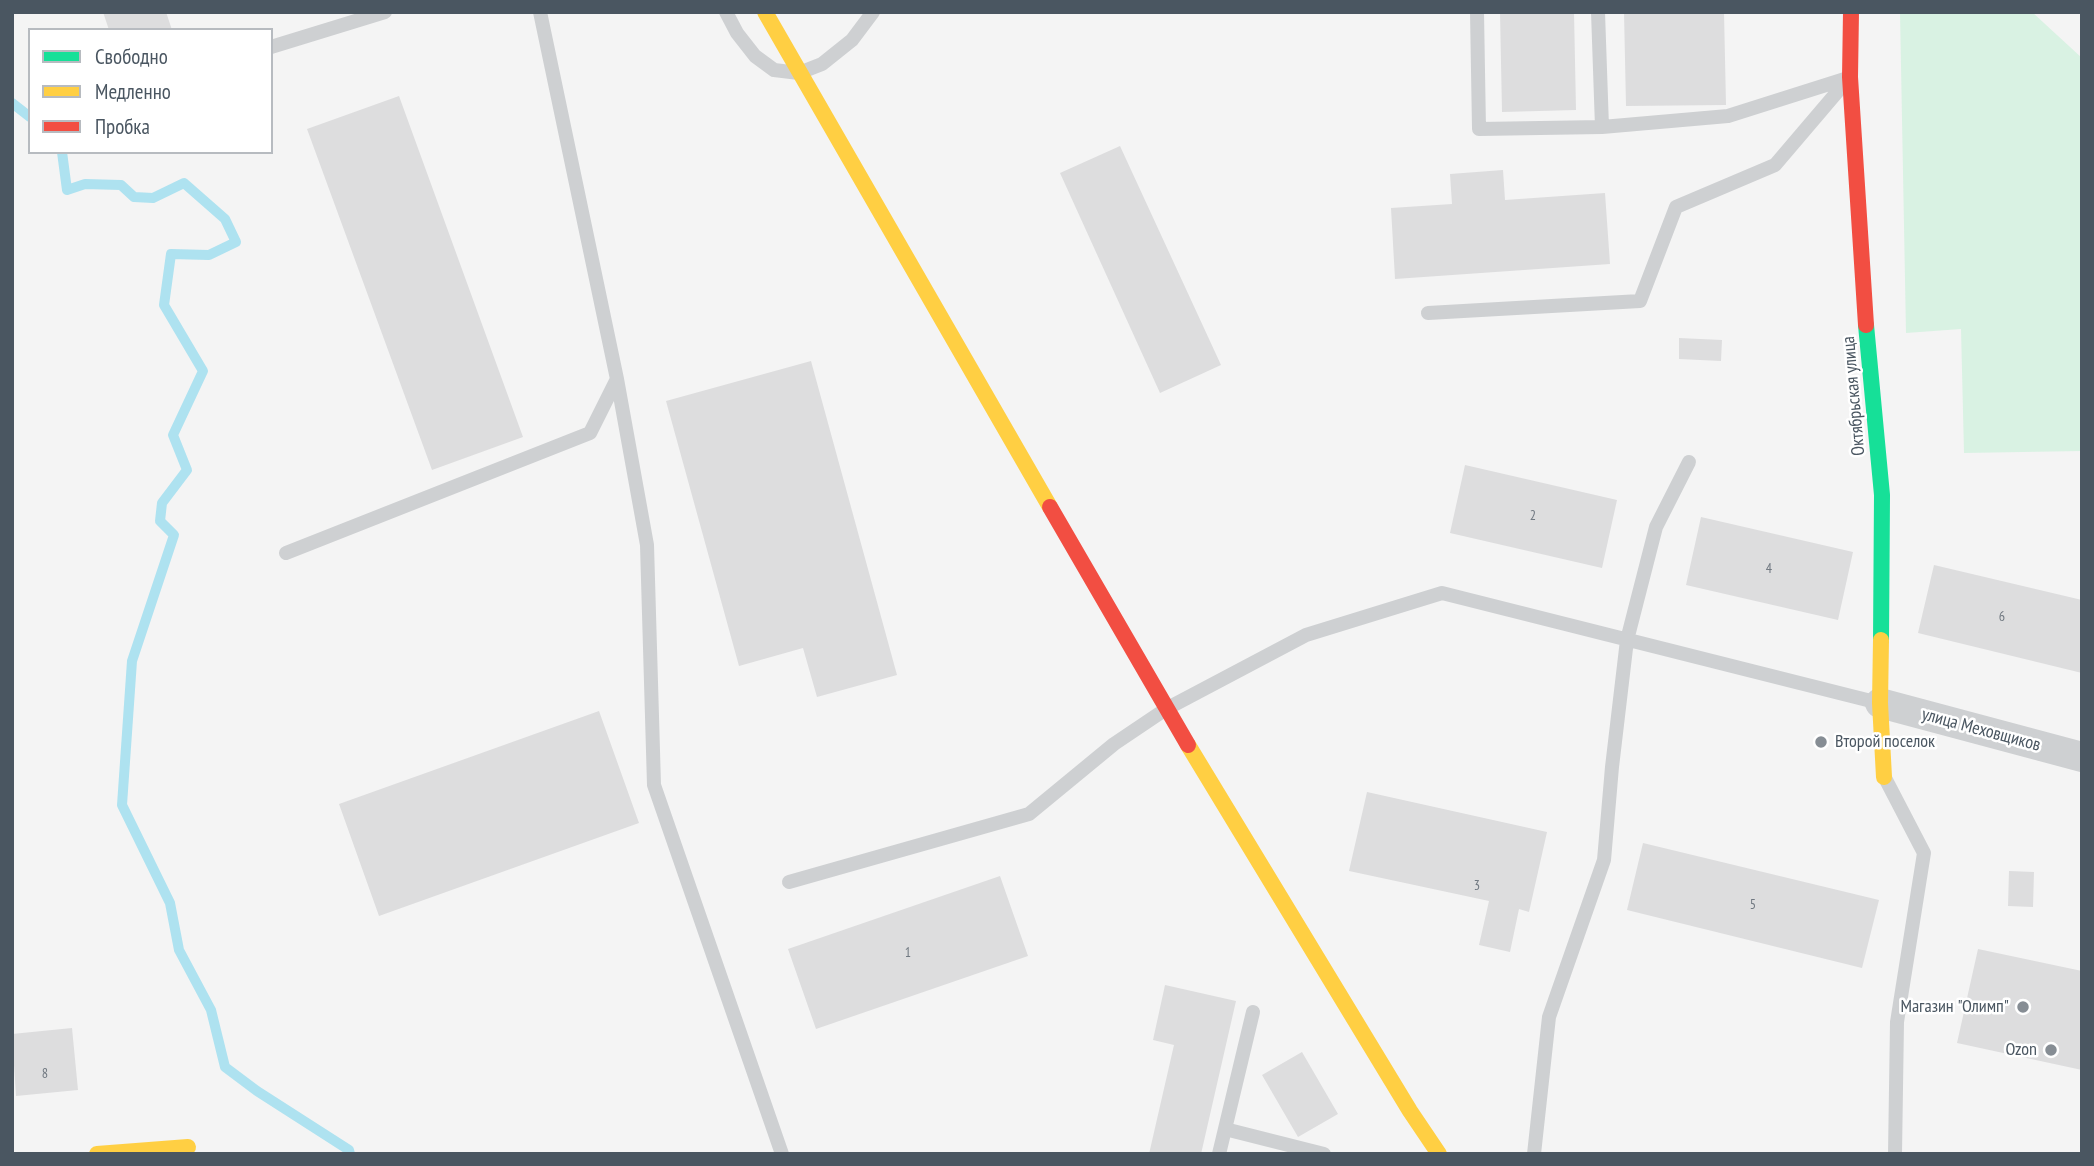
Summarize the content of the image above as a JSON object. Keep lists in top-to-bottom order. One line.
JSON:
{"streets":{"street":["Октябрьская улица","улица Меховщиков"]},"crossings":[["Октябрьская улица","улица Меховщиков"]],"places":["Второй поселок","Магазин \"Олимп\"","Ozon"],"house_numbers":["2","4","6","3","5","1","8"],"legend":["Свободно","Медленно","Пробка"]}
